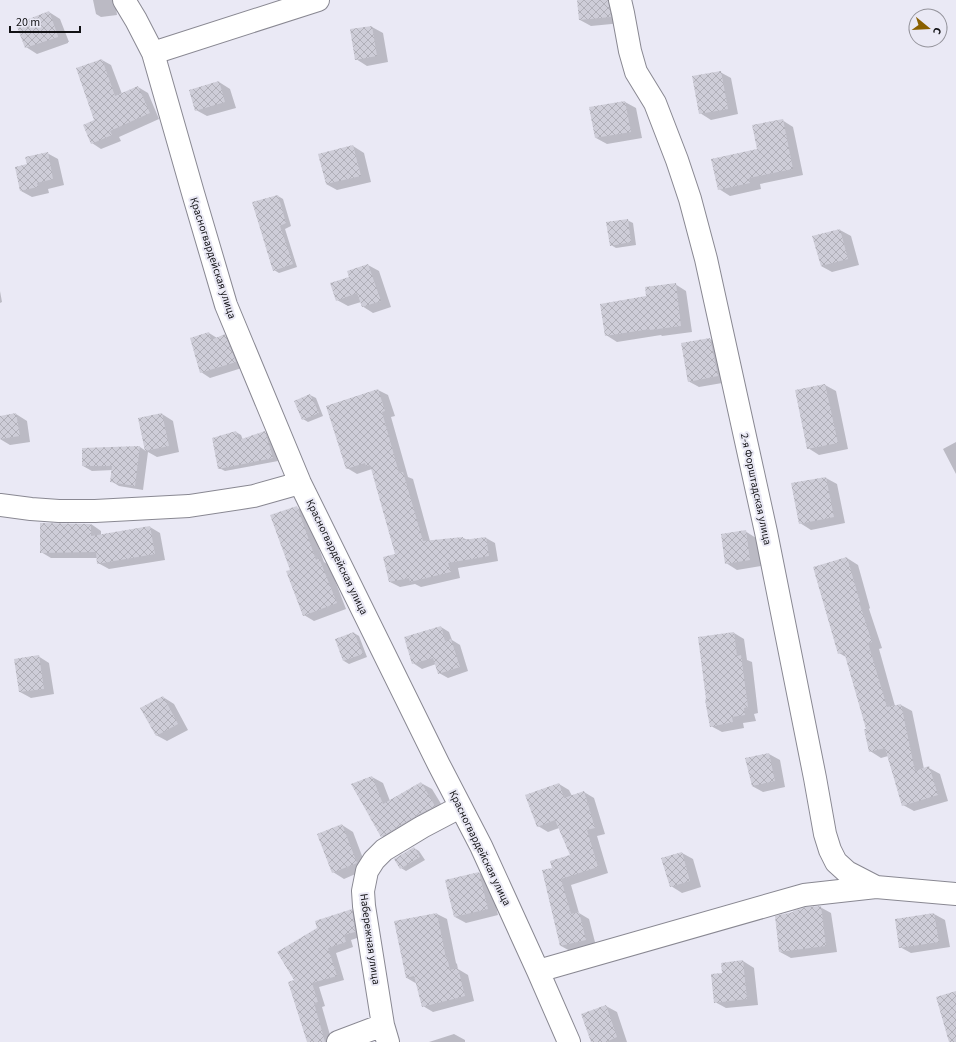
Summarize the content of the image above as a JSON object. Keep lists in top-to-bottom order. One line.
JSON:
{"streets":{"street":["Красногвардейская улица","2-я Форштадская улица","Набережная улица"]},"crossings":[["Красногвардейская улица","Набережная улица"]],"scale_bar":"20 m","north":"right"}
